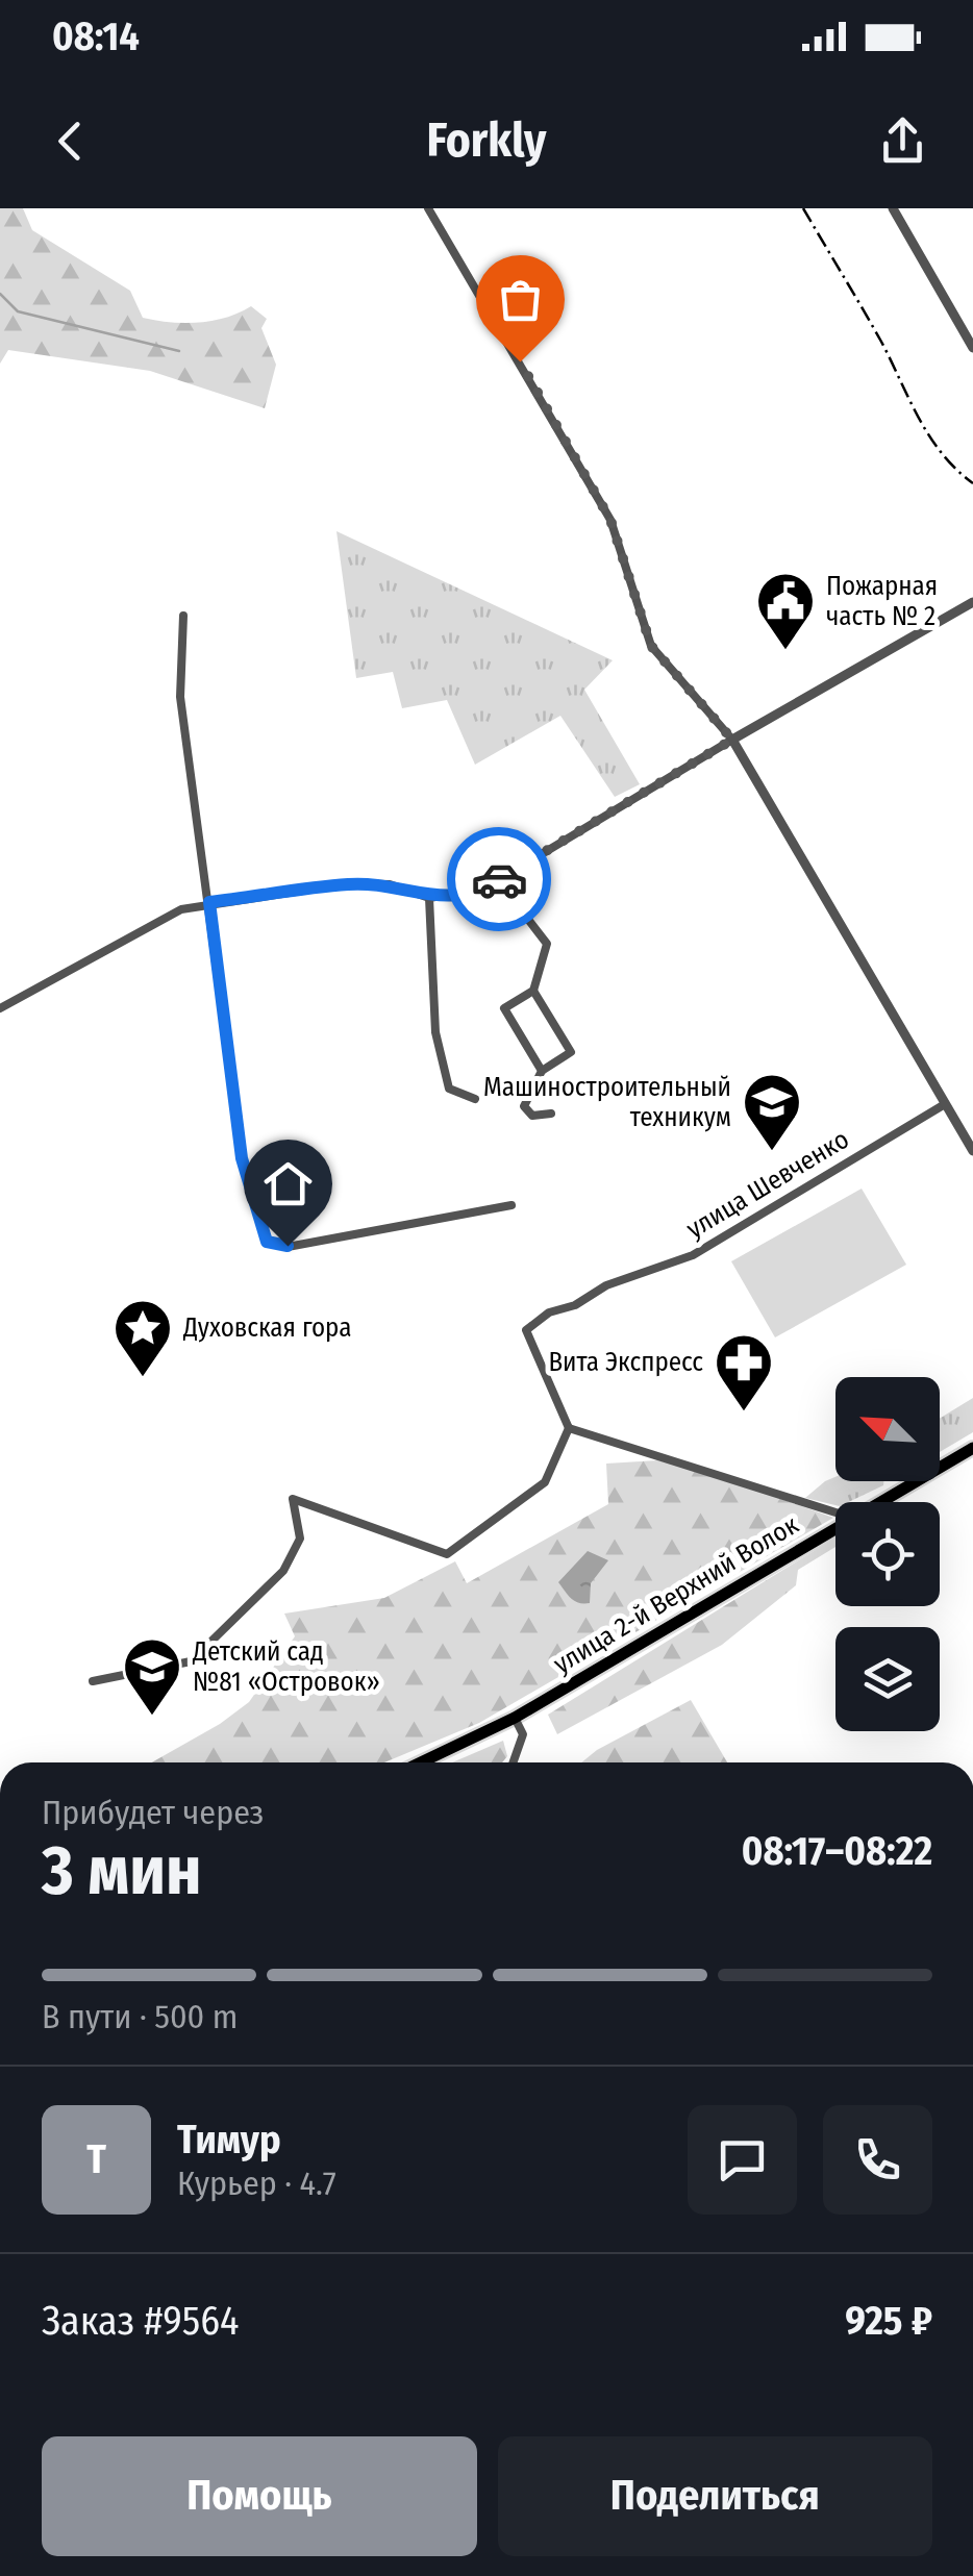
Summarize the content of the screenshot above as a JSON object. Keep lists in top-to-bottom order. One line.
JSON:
{"streets":{"main road":["улица 2-й Верхний Волок"],"street":["улица Шевченко"]},"places":{"public building":["Пожарная часть № 2"],"school or university":["Машиностроительный техникум","Детский сад №81 «Островок»"],"place":["Духовская гора"],"pharmacy":["Вита Экспресс"]},"north":"top left","page":{"status":"08:14","header":"Forkly","heading":["3 мин","Прибудет через","08:17–08:22"],"panel":["Тимур","Курьер · 4.7","Заказ #9564","925 ₽"],"bar":"В пути · 500 m","round":"Т","buttons":["Помощь","Поделиться"]}}
